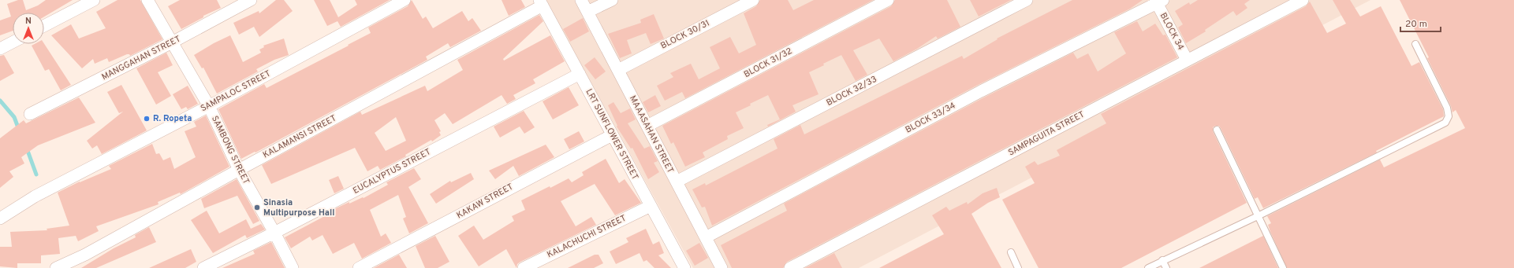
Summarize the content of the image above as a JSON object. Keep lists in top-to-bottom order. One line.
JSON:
{"streets":{"street":["BLOCK 34","BLOCK 30/31","MANGGAHAN STREET","BLOCK 31/32","SAMPALOC STREET","BLOCK 32/33","BLOCK 33/34","SAMPAGUITA STREET","LRT SUNFLOWER STREET","MAAASAHAN STREET","KALAMANSI STREET","SAMBONG STREET","EUCALYPTUS STREET","KAKAW STREET","KALACHUCHI STREET"]},"crossings":[["BLOCK 34","BLOCK 33/34"],["BLOCK 34","SAMPAGUITA STREET"],["BLOCK 30/31","MAAASAHAN STREET"],["MANGGAHAN STREET","SAMBONG STREET"],["BLOCK 31/32","MAAASAHAN STREET"],["SAMPALOC STREET","SAMBONG STREET"],["BLOCK 32/33","MAAASAHAN STREET"],["BLOCK 33/34","MAAASAHAN STREET"],["LRT SUNFLOWER STREET","KALAMANSI STREET"],["LRT SUNFLOWER STREET","EUCALYPTUS STREET"],["LRT SUNFLOWER STREET","KAKAW STREET"],["LRT SUNFLOWER STREET","KALACHUCHI STREET"],["KALAMANSI STREET","SAMBONG STREET"],["SAMBONG STREET","EUCALYPTUS STREET"]],"places":["R. Ropeta","Sinasia Multipurpose Hall"],"scale_bar":"20 m","north":"top"}
